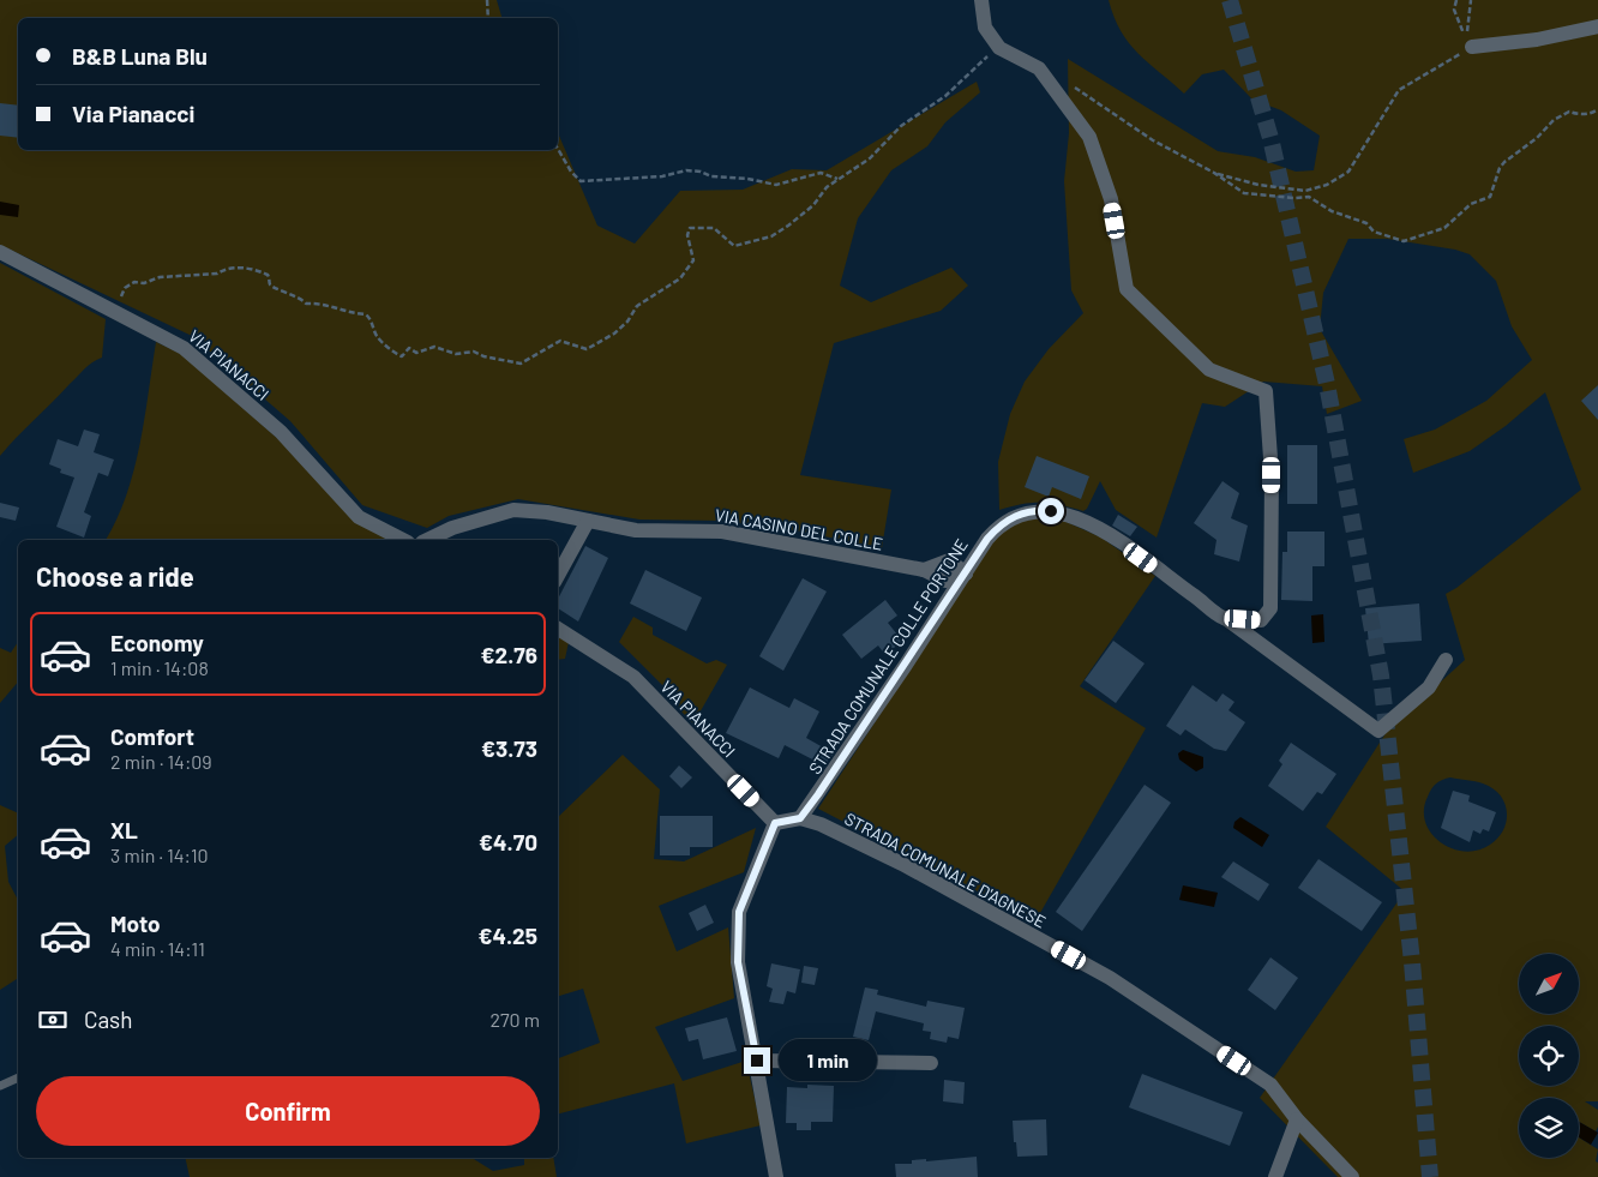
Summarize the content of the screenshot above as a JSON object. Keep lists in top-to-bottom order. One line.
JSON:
{"streets":{"street":["VIA PIANACCI","VIA CASINO DEL COLLE","STRADA COMUNALE COLLE PORTONE","STRADA COMUNALE D'AGNESE"]},"crossings":[["VIA CASINO DEL COLLE","STRADA COMUNALE COLLE PORTONE"],["STRADA COMUNALE COLLE PORTONE","STRADA COMUNALE D'AGNESE"]],"north":"top right","page":{"banner":["B&B Luna Blu","Via Pianacci"],"heading":"Choose a ride","list":[{"name":"Economy","note":"1 min · 14:08","value":"€2.76"},{"name":"Comfort","note":"2 min · 14:09","value":"€3.73"},{"name":"XL","note":"3 min · 14:10","value":"€4.70"},{"name":"Moto","note":"4 min · 14:11","value":"€4.25"}],"pay":["Cash","270 m"],"bubble":"1 min","buttons":"Confirm"}}
